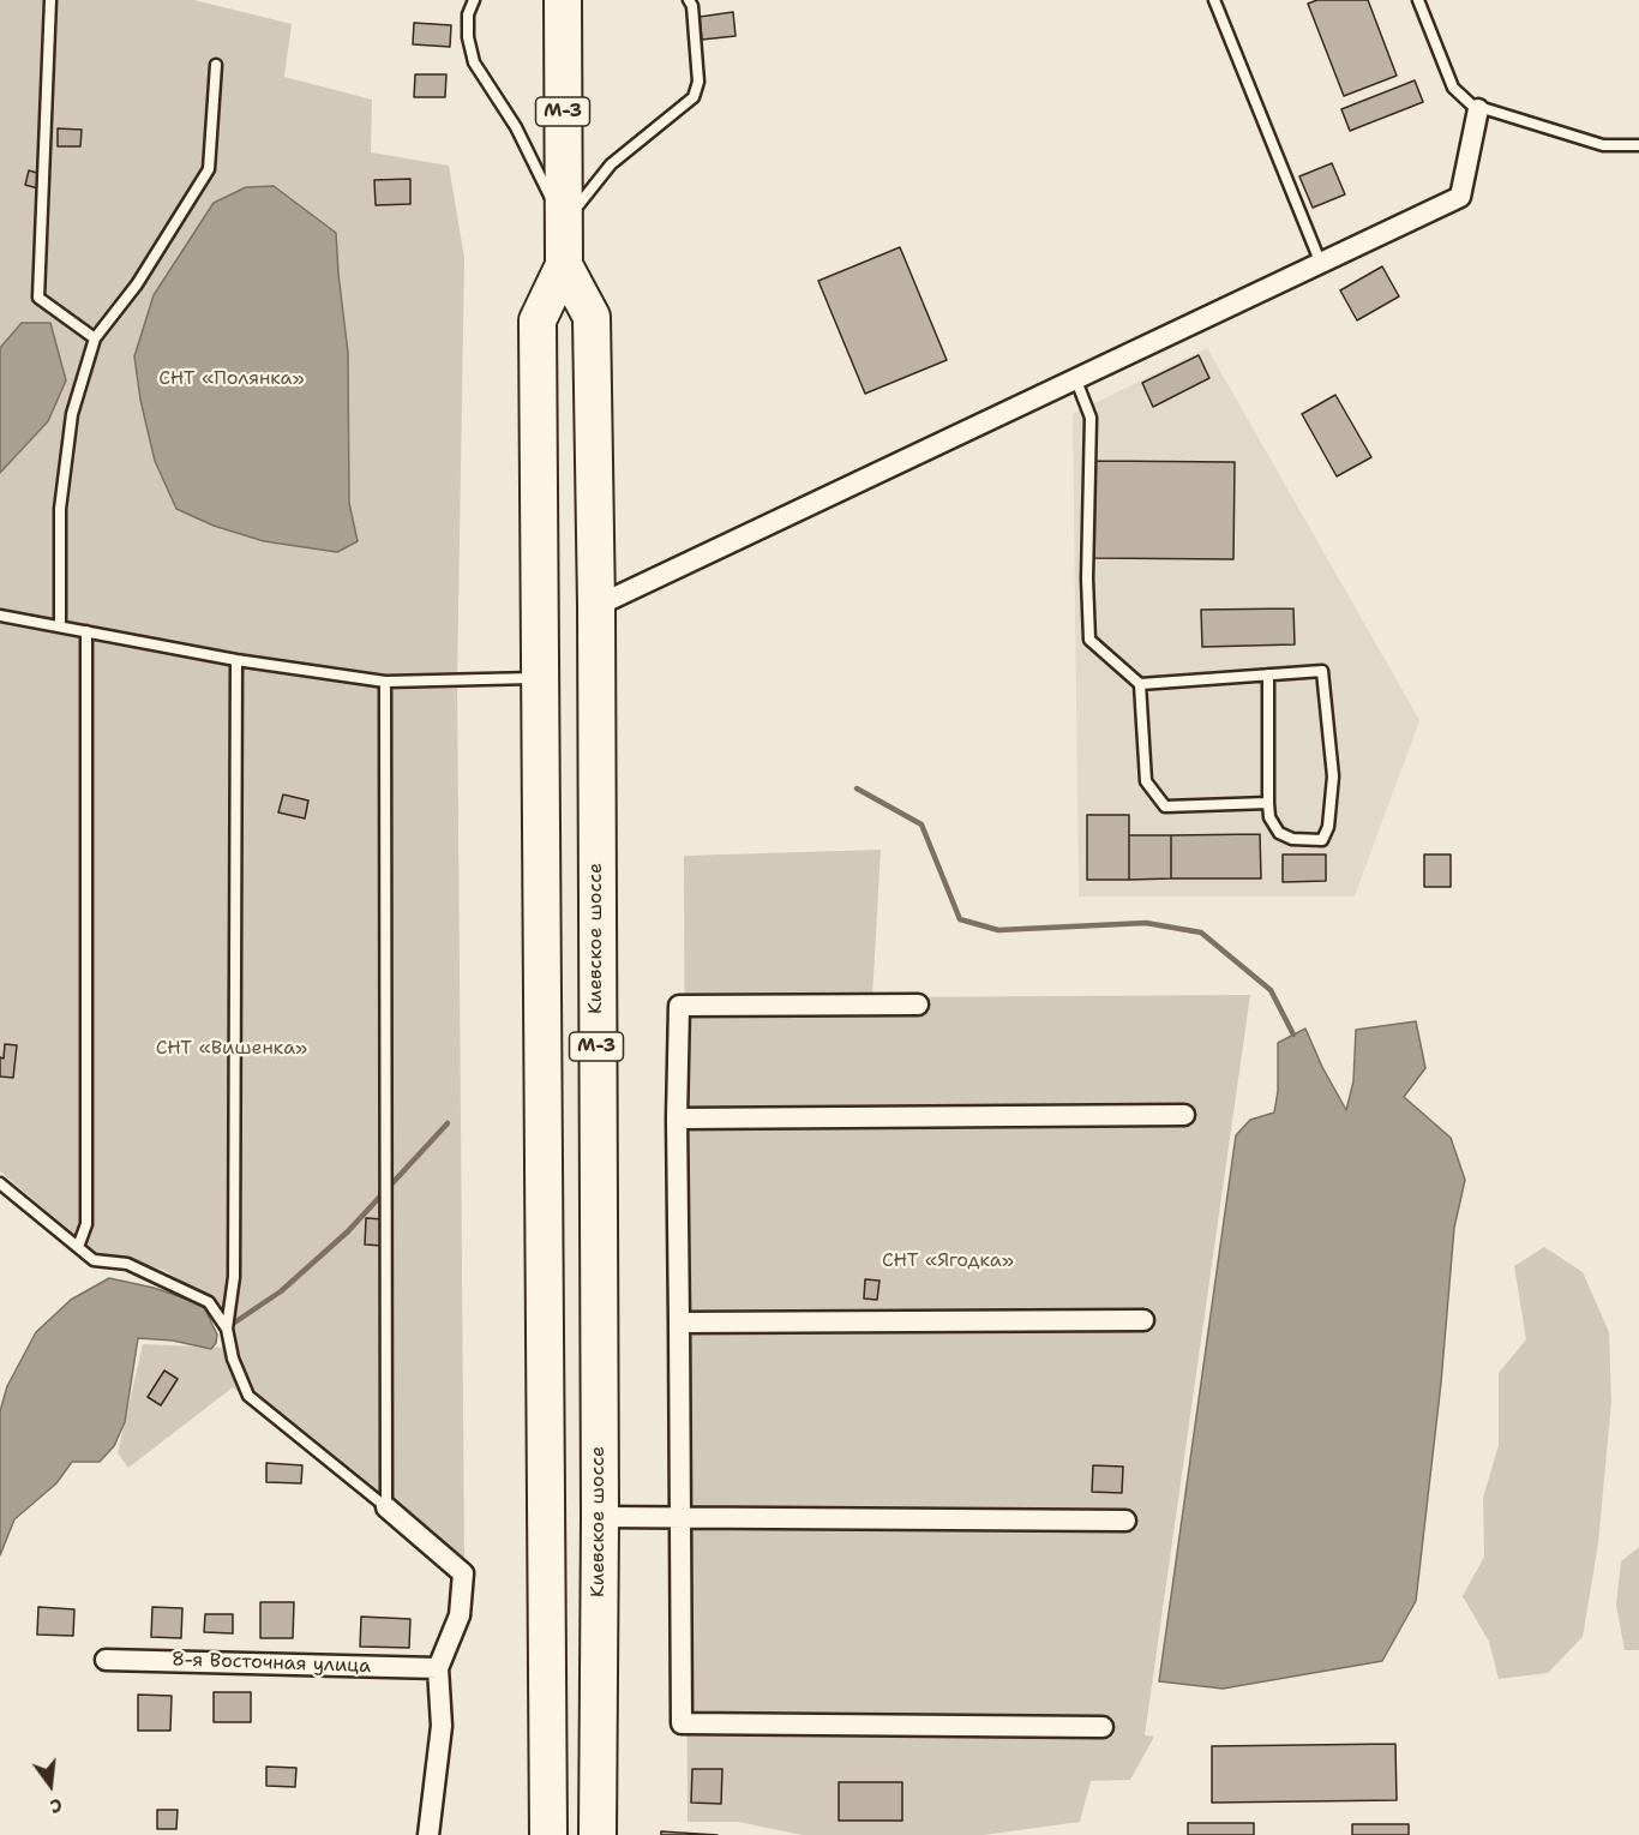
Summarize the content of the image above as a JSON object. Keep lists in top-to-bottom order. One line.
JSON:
{"streets":{"highway":["М-3","Киевское шоссе"],"street":["8-я Восточная улица"]},"parks":["СНТ «Полянка»","СНТ «Вишенка»","СНТ «Ягодка»"],"north":"bottom"}
